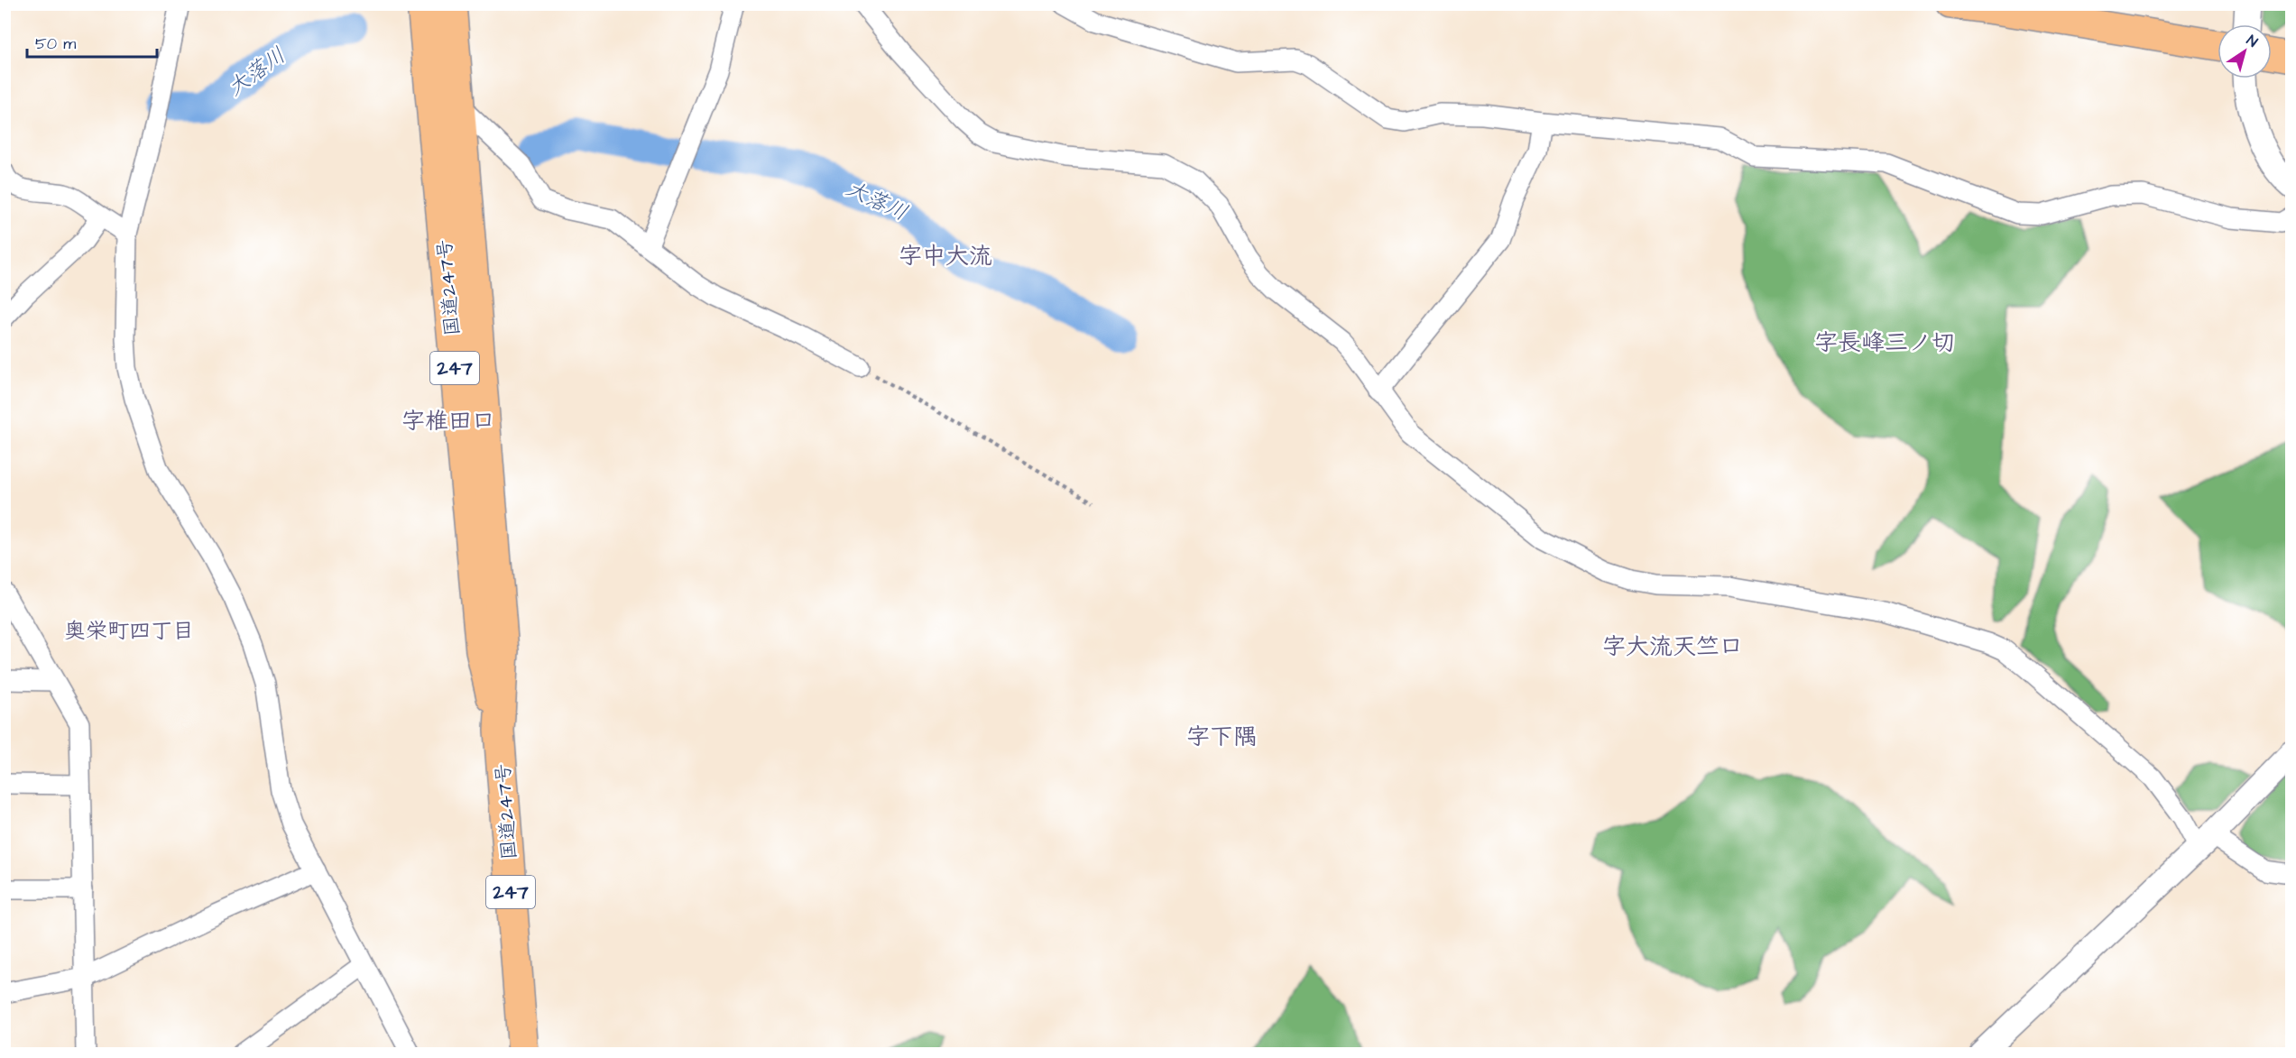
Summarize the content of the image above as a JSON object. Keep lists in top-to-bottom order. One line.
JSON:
{"streets":{"main road":["国道247号","247"]},"districts":["字中大流","字長峰三ノ切","字椎田口","奥栄町四丁目","字大流天竺口","字下隅"],"water":["大落川"],"scale_bar":"50 m","north":"top right"}
